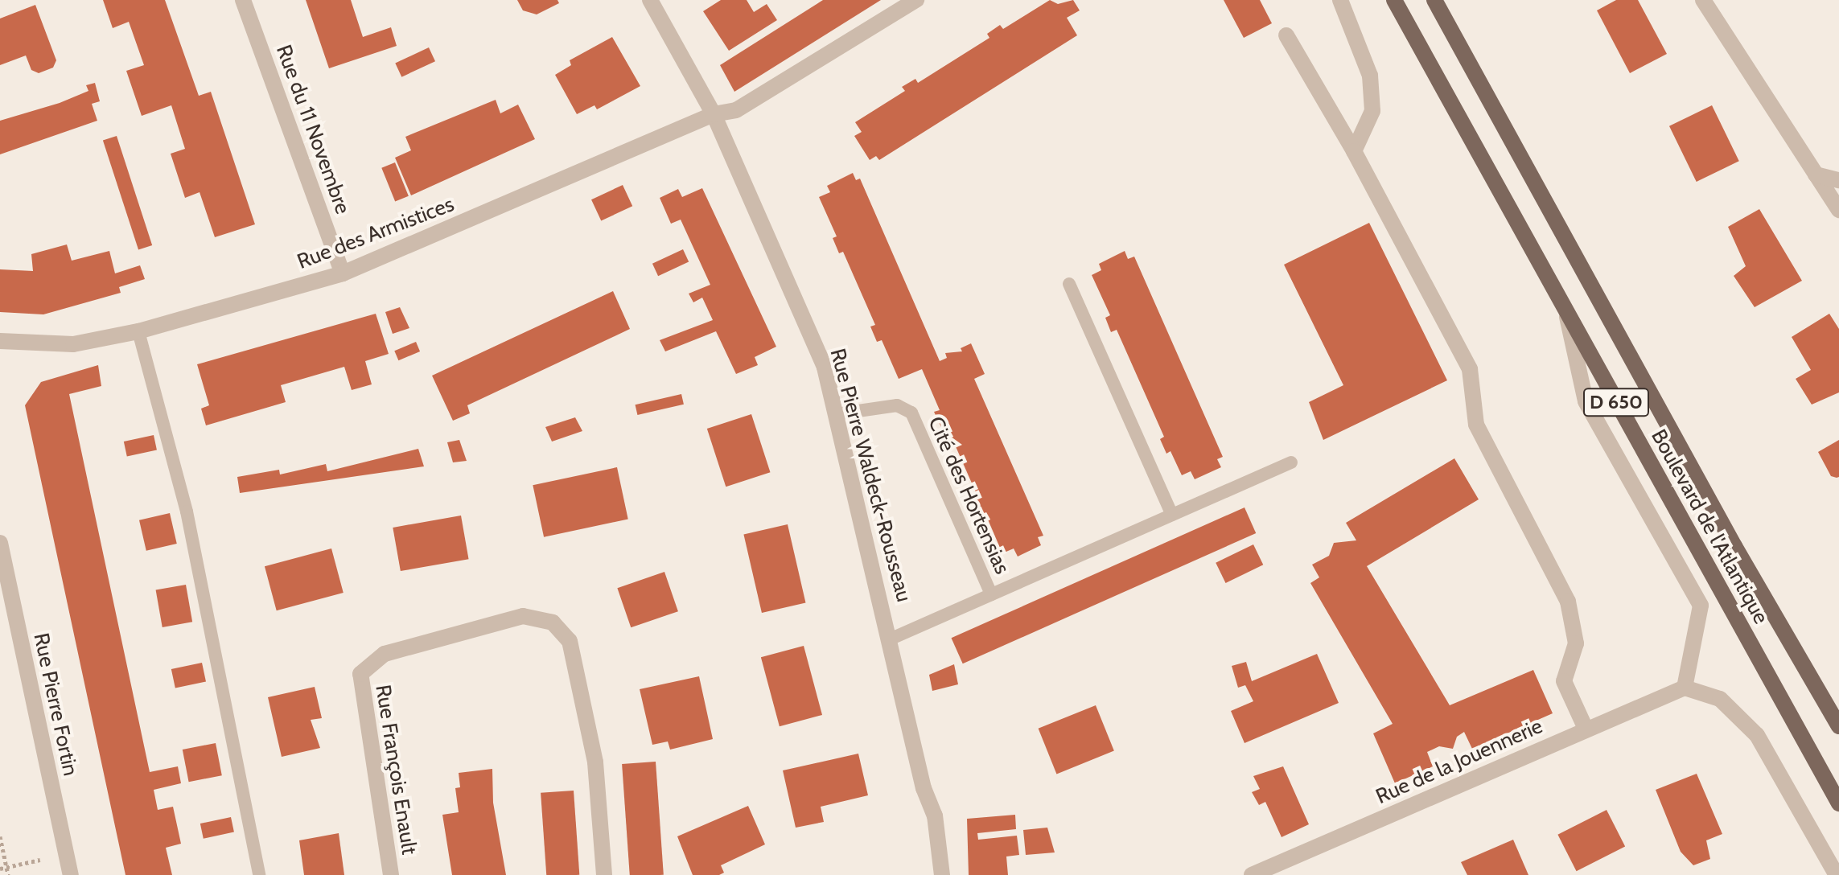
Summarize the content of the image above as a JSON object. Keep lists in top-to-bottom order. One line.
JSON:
{"streets":{"main road":["D 650","Boulevard de l'Atlantique"],"street":["Rue du 11 Novembre","Rue des Armistices","Rue Pierre Waldeck-Rousseau","Rue Pierre Fortin","Rue de la Jouennerie","Rue François Enault"],"lane":["Cité des Hortensias"]},"crossings":[["Rue du 11 Novembre","Rue des Armistices"],["Rue des Armistices","Rue Pierre Waldeck-Rousseau"],["Rue Pierre Waldeck-Rousseau","Cité des Hortensias"]]}
